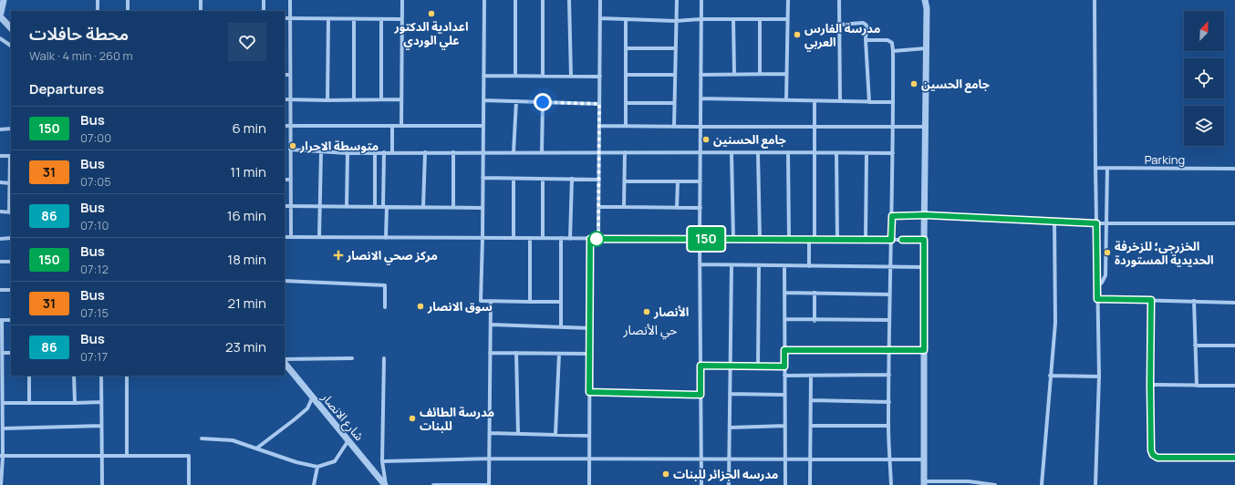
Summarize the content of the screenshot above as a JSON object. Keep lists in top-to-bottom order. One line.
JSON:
{"streets":{"street":["Parking","شارع الانصار"]},"districts":["حي الأنصار"],"places":{"other":["اعدادية الدكتور علي الوردي","مدرسة الفارس العربي","جامع الحسين","جامع الحسنين","متوسطة الاحرار","الخزرجي؛ للزخرفة الحديدية المستوردة","سوق الانصار","الأنصار","مدرسة الطائف للبنات","مدرسه الجزائر للبنات"],"health":["مركز صحي الانصار"]},"lines":["bus line 150"],"north":"top right","page":{"on_map":"150","heading":[["محطة حافلات","Walk · 4 min · 260 m"],"Departures"],"list":[{"mark":"150","name":"Bus","note":"07:00","value":"6 min"},{"mark":"31","name":"Bus","note":"07:05","value":"11 min"},{"mark":"86","name":"Bus","note":"07:10","value":"16 min"},{"mark":"150","name":"Bus","note":"07:12","value":"18 min"},{"mark":"31","name":"Bus","note":"07:15","value":"21 min"},{"mark":"86","name":"Bus","note":"07:17","value":"23 min"}]}}
